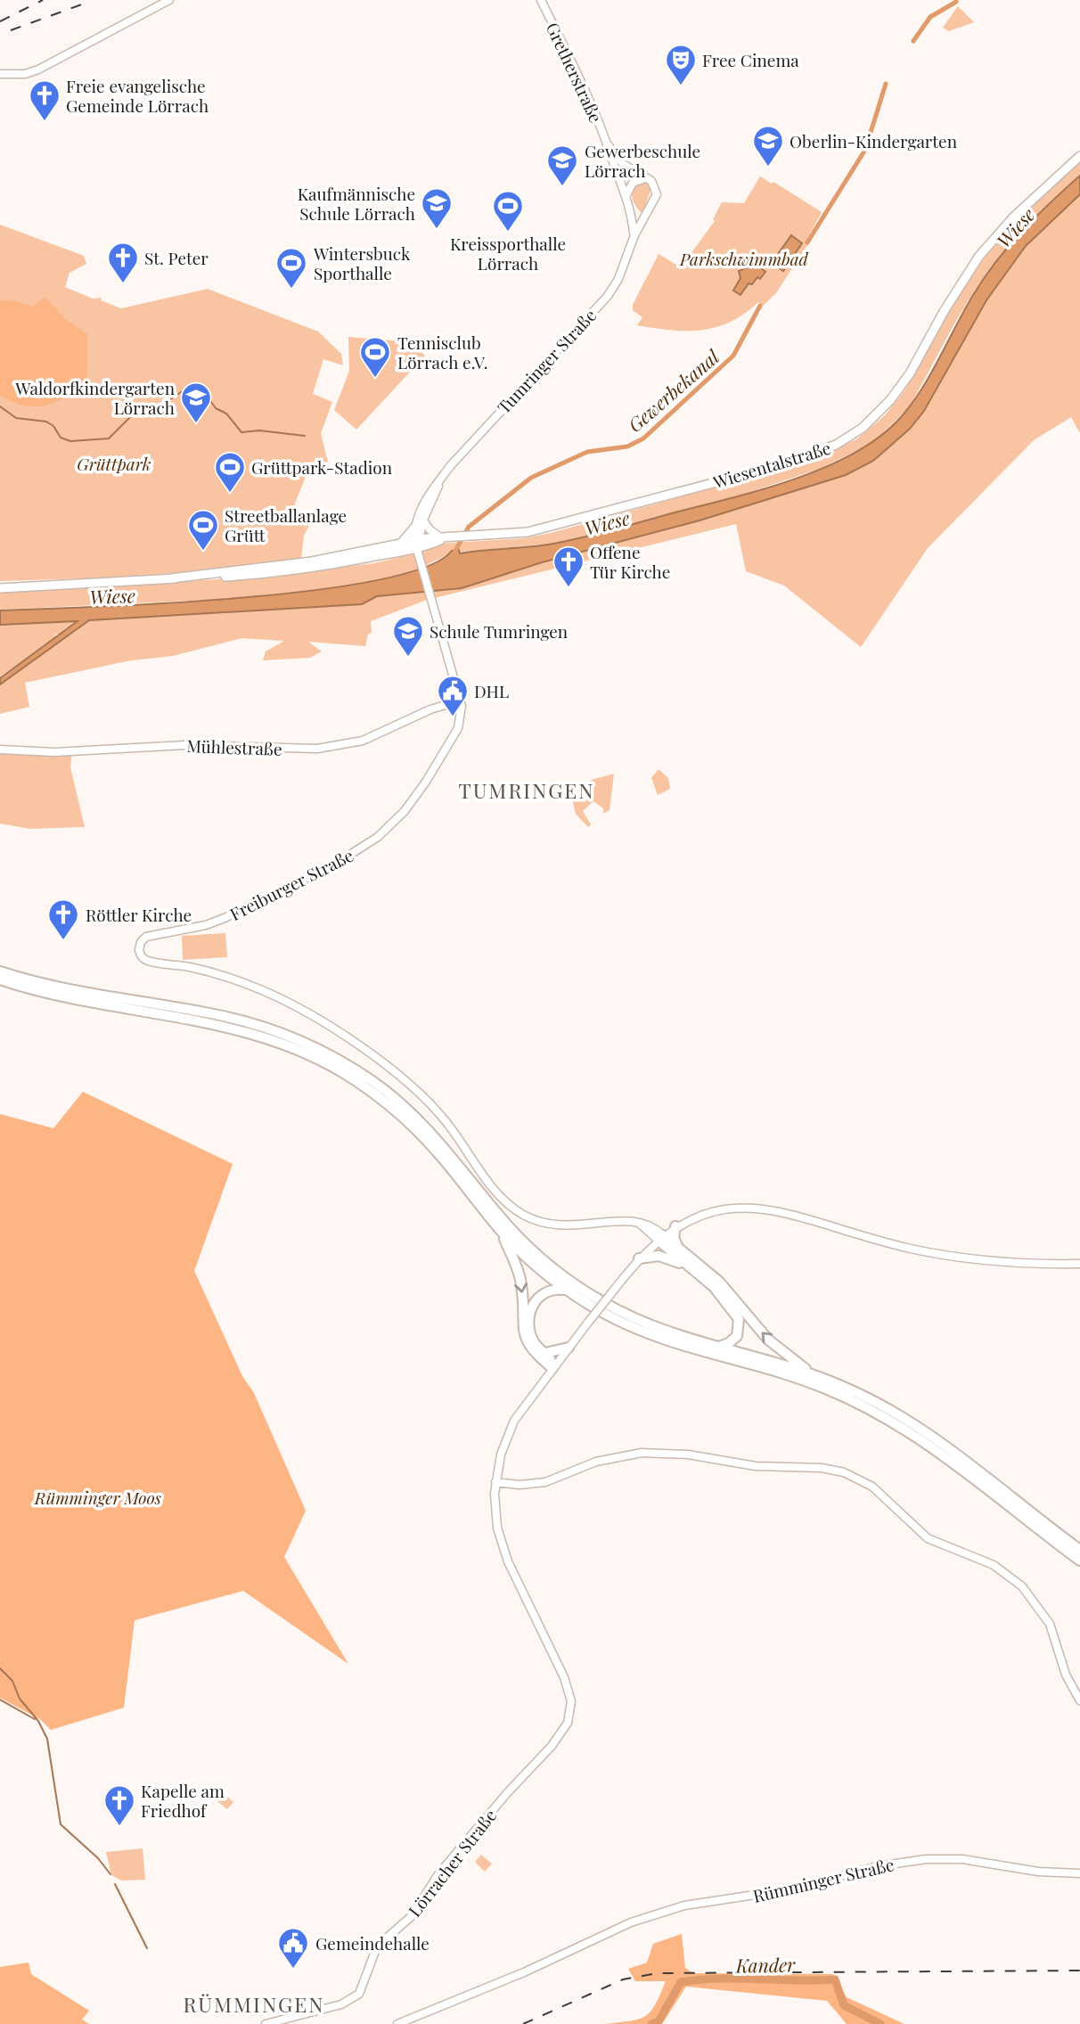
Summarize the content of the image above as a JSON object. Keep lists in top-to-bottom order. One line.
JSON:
{"streets":{"main road":["Wiesentalstraße"],"street":["Gretherstraße","Tumringer Straße","Mühlestraße","Freiburger Straße","Lörracher Straße","Rümminger Straße"]},"crossings":[["Gretherstraße","Tumringer Straße"],["Tumringer Straße","Wiesentalstraße"],["Tumringer Straße","Freiburger Straße"],["Wiesentalstraße","Freiburger Straße"],["Mühlestraße","Freiburger Straße"],["Freiburger Straße","Lörracher Straße"]],"districts":["TUMRINGEN","RÜMMINGEN"],"water":["Wiese","Gewerbekanal","Kander"],"parks":["Parkschwimmbad","Grüttpark","Rümminger Moos"],"places":{"theatre":["Free Cinema"],"church":["Freie evangelische Gemeinde Lörrach","St. Peter","Offene Tür Kirche","Röttler Kirche","Kapelle am Friedhof"],"school or university":["Oberlin-Kindergarten","Gewerbeschule Lörrach","Kaufmännische Schule Lörrach","Waldorfkindergarten Lörrach","Schule Tumringen"],"sports":["Kreissporthalle Lörrach","Wintersbuck Sporthalle","Tennisclub Lörrach e.V.","Grüttpark-Stadion","Streetballanlage Grütt"],"public building":["DHL","Gemeindehalle"]}}
